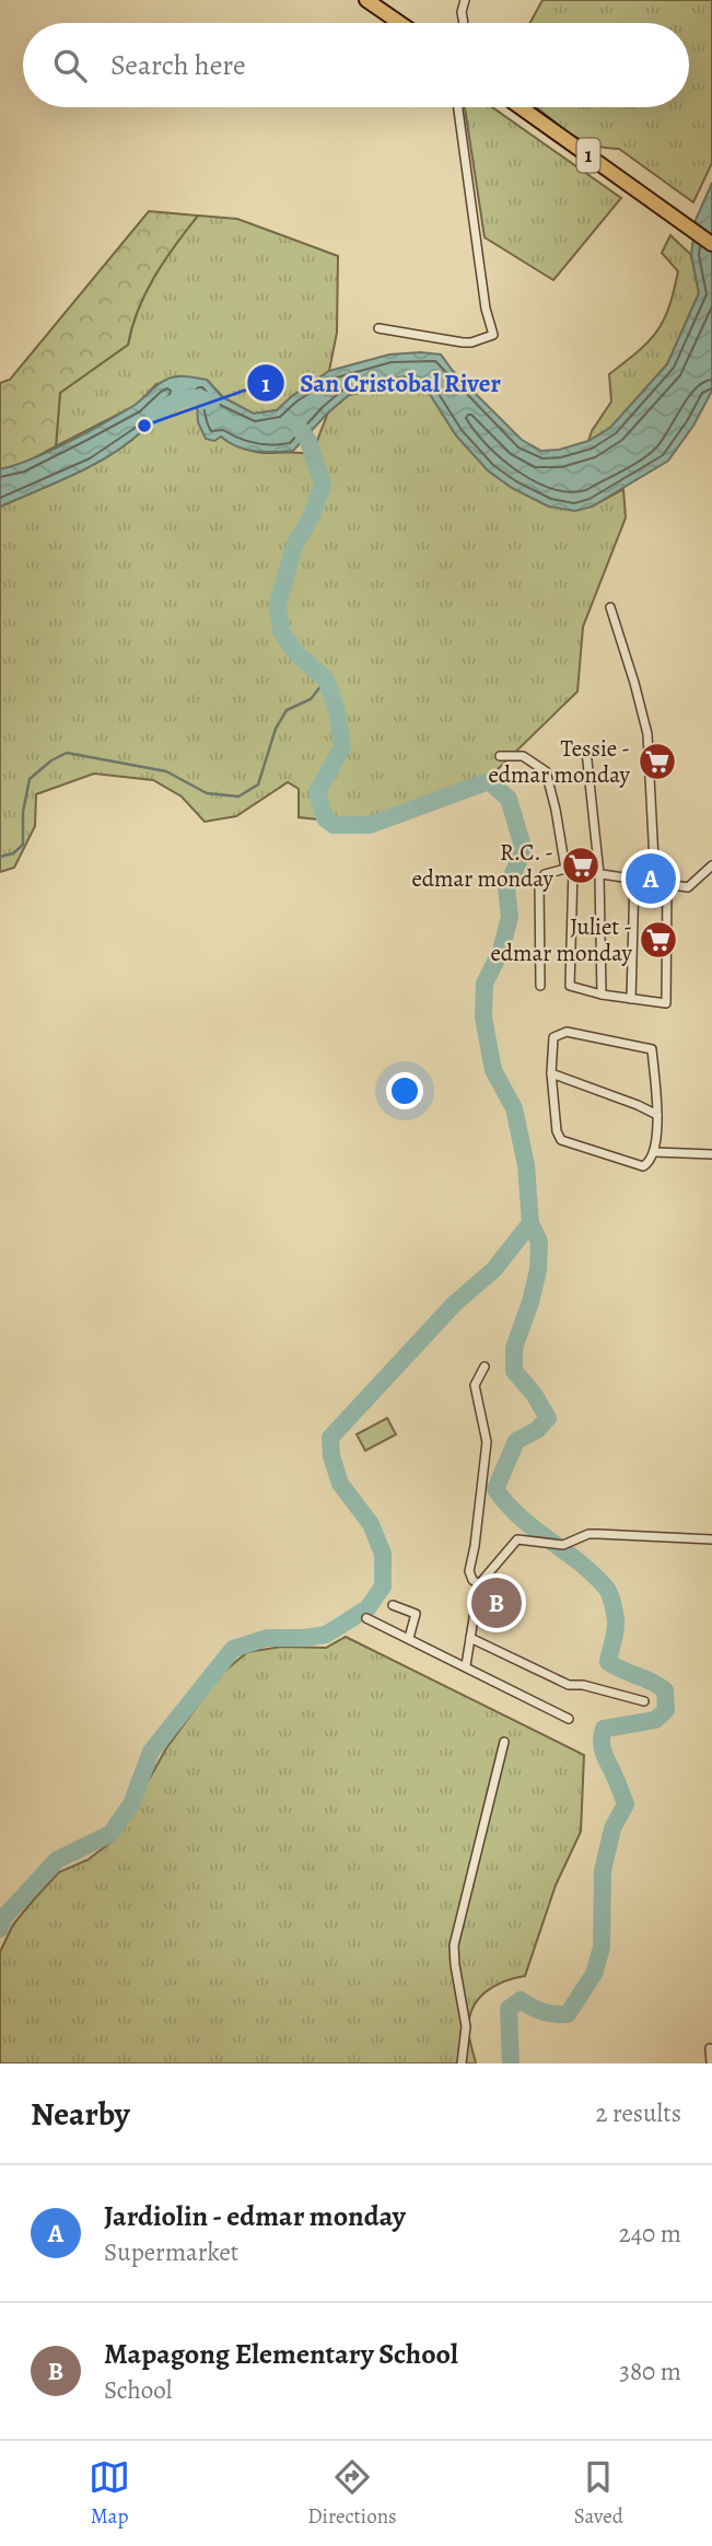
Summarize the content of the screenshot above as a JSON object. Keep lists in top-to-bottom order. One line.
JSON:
{"streets":{"highway":["1"]},"places":{"other":["San Cristobal River"],"supermarket":["Tessie - edmar monday","R.C. - edmar monday","Juliet - edmar monday"]},"page":{"search":"Search here","pins":["A","B"],"heading":["Nearby","2 results"],"list":[{"mark":"A","name":"Jardiolin - edmar monday","note":"Supermarket","value":"240 m"},{"mark":"B","name":"Mapagong Elementary School","note":"School","value":"380 m"}],"nav":["Map","Directions","Saved"]}}
